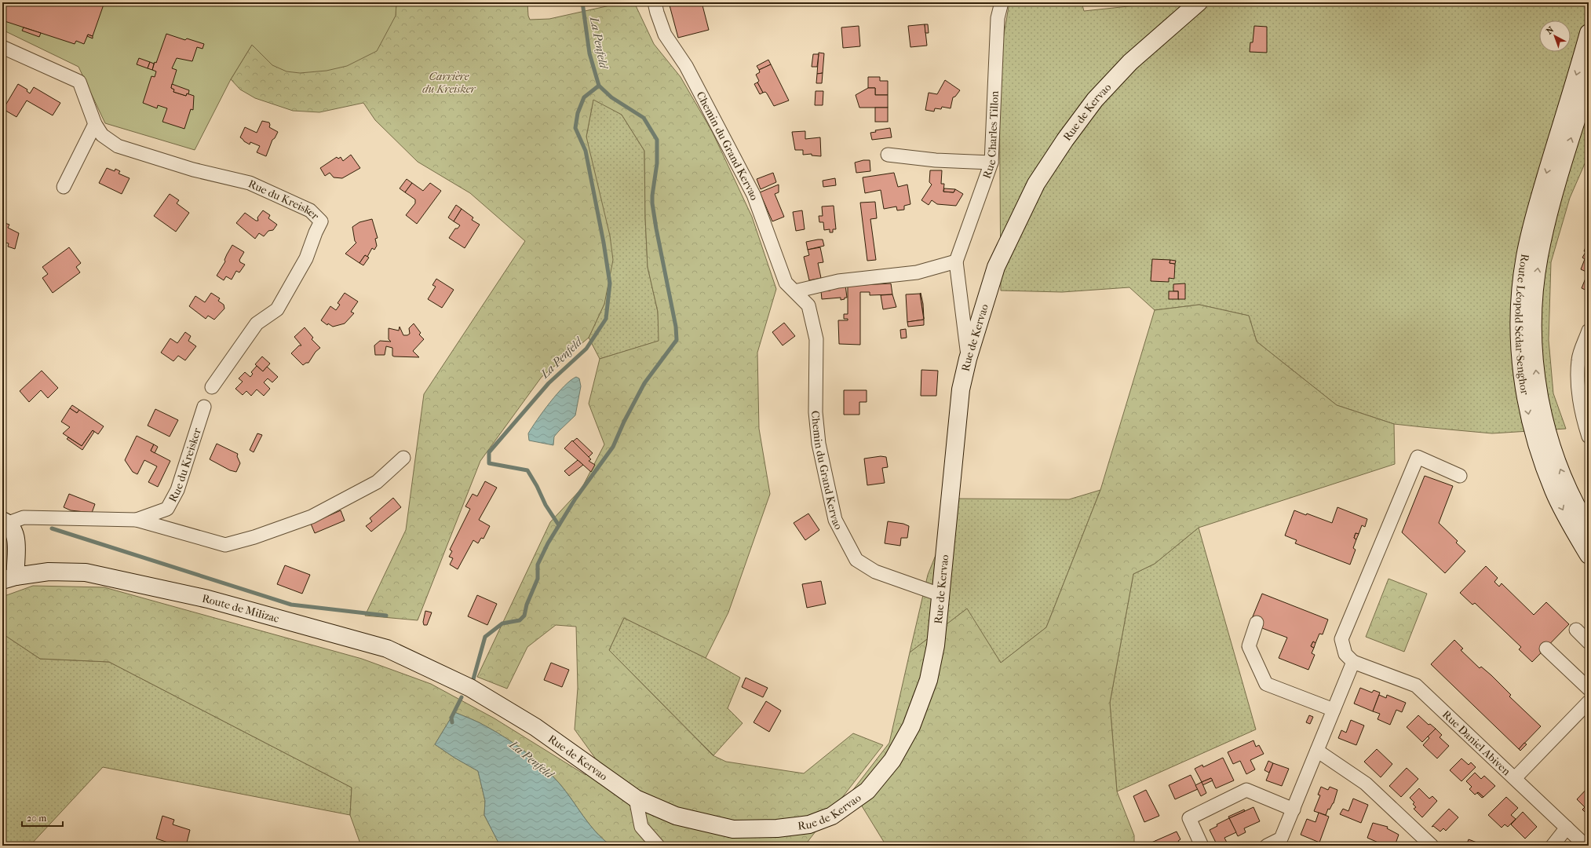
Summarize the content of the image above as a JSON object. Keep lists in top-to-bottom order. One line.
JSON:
{"streets":{"main road":["Rue de Kervao","Route Léopold Sédar-Senghor","Route de Milizac"],"street":["Rue Charles Tillon","Chemin du Grand Kervao","Rue du Kreisker","Rue Daniel Abiven"]},"crossings":[["Rue de Kervao","Chemin du Grand Kervao"],["Rue de Kervao","Route de Milizac"]],"water":["La Penfeld"],"parks":["Carrière du Kreisker"],"scale_bar":"20 m","north":"top left"}
